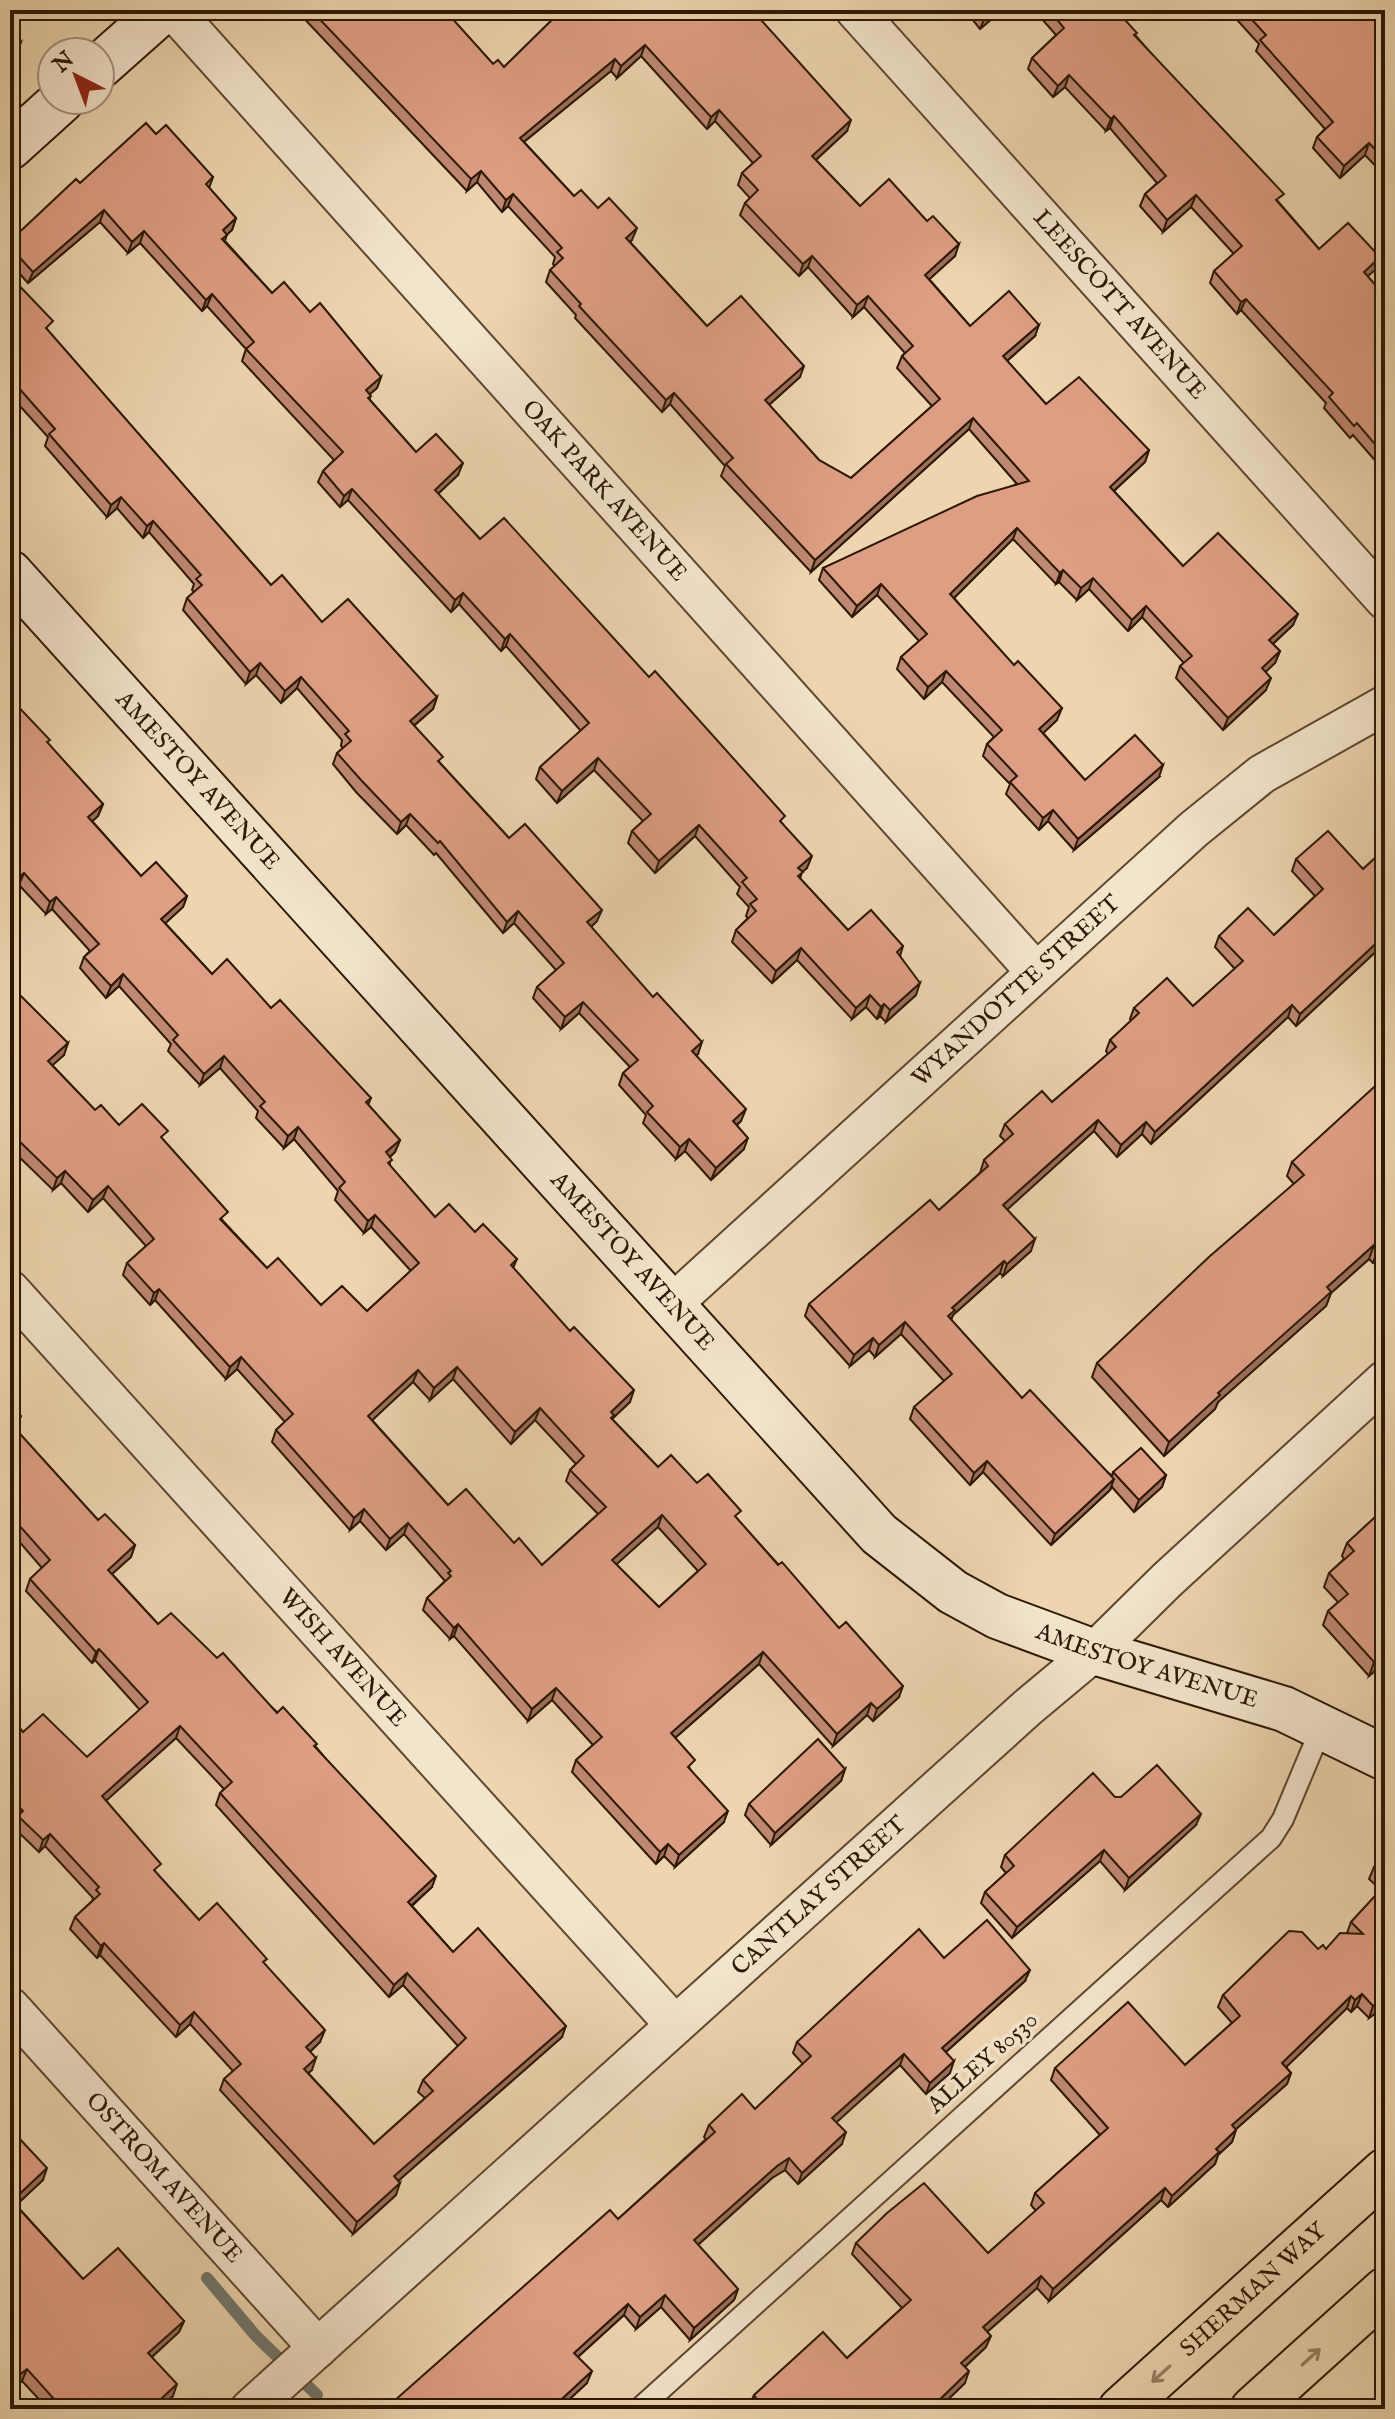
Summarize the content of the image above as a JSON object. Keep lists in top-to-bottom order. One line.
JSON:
{"streets":{"main road":["SHERMAN WAY"],"street":["LEESCOTT AVENUE","OAK PARK AVENUE","AMESTOY AVENUE","WYANDOTTE STREET","WISH AVENUE","CANTLAY STREET","OSTROM AVENUE"],"lane":["ALLEY 80530"]},"crossings":[["OAK PARK AVENUE","WYANDOTTE STREET"],["AMESTOY AVENUE","WYANDOTTE STREET"],["AMESTOY AVENUE","CANTLAY STREET"],["AMESTOY AVENUE","ALLEY 80530"],["WISH AVENUE","CANTLAY STREET"],["CANTLAY STREET","OSTROM AVENUE"]],"north":"top left"}
